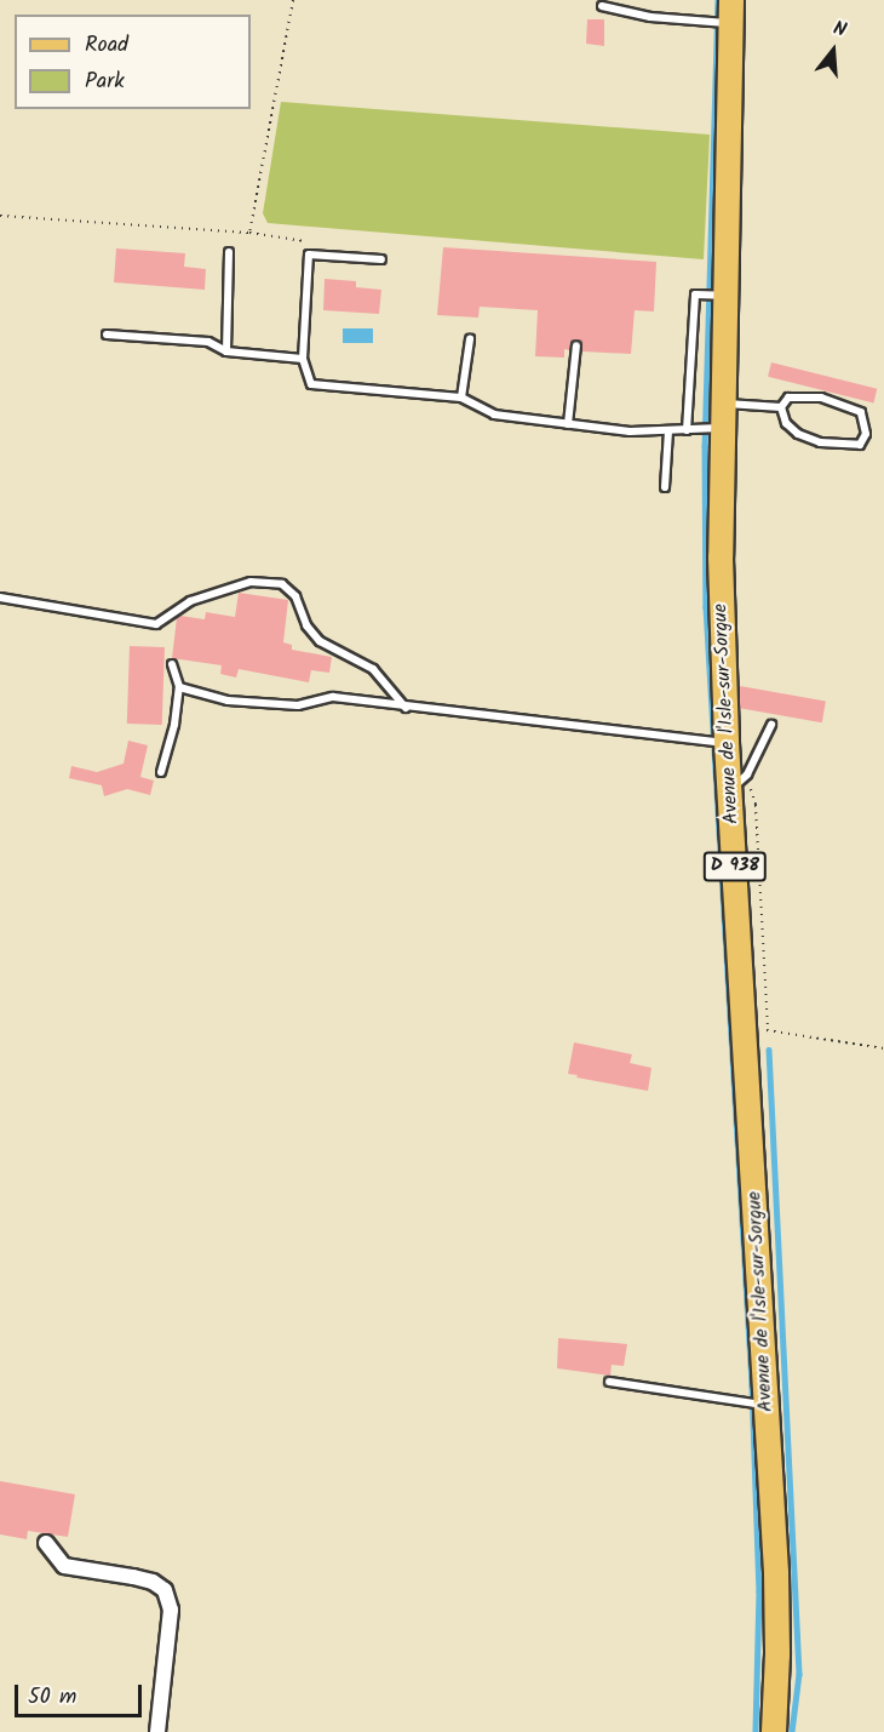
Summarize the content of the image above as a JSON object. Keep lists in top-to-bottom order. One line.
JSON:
{"streets":{"main road":["Avenue de l'Isle-sur-Sorgue","D 938"]},"legend":["Road","Park"],"scale_bar":"50 m","north":"top"}
